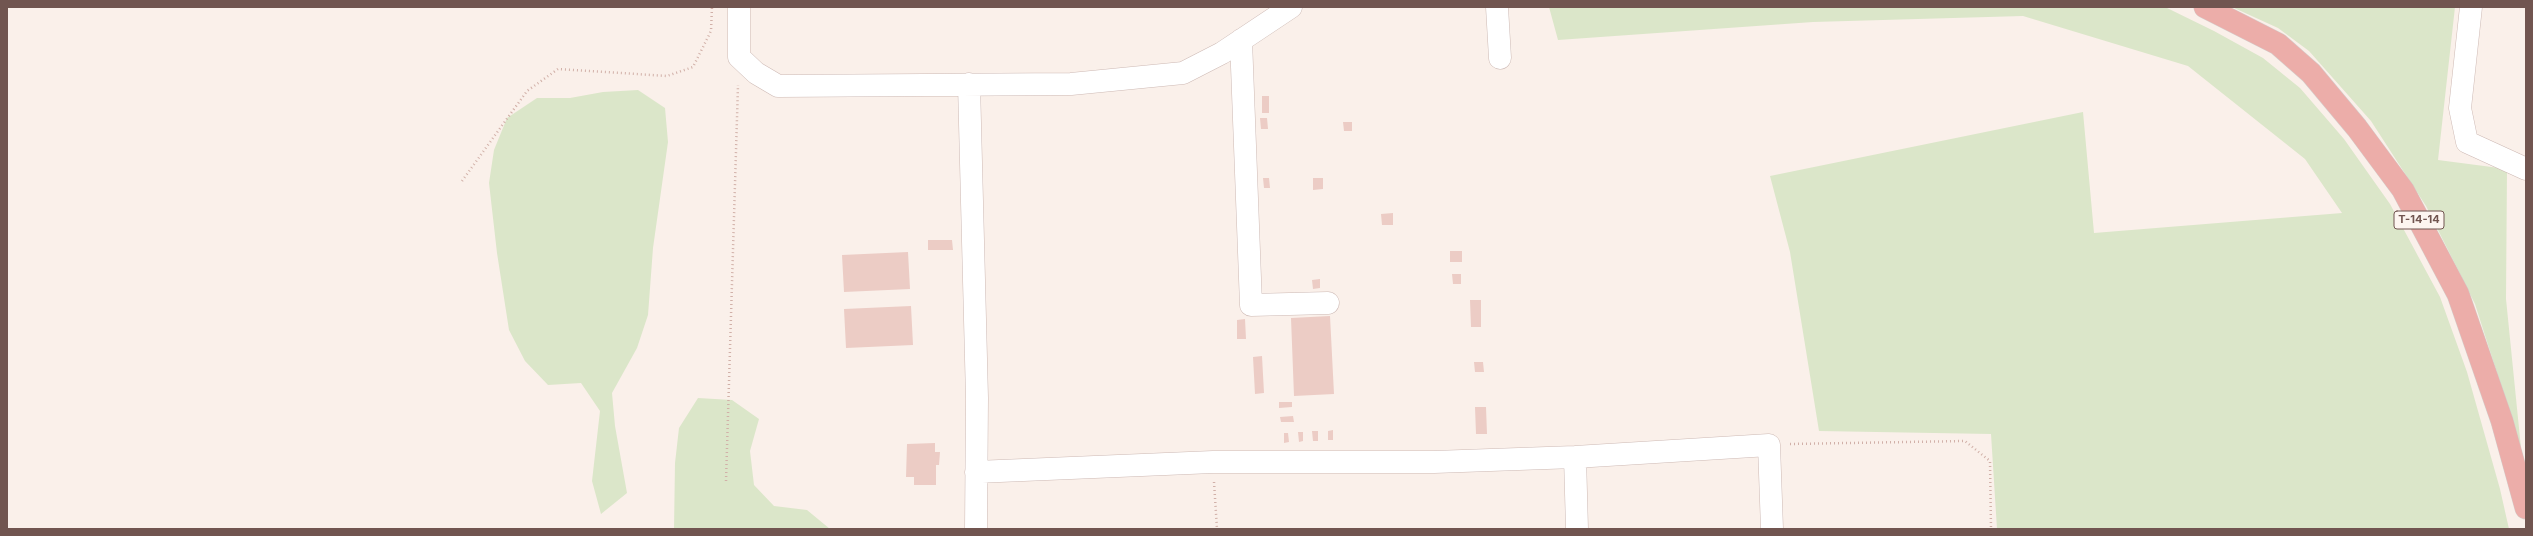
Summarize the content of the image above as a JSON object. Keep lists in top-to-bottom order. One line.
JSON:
{"streets":{"highway":["Т-14-14"]}}
